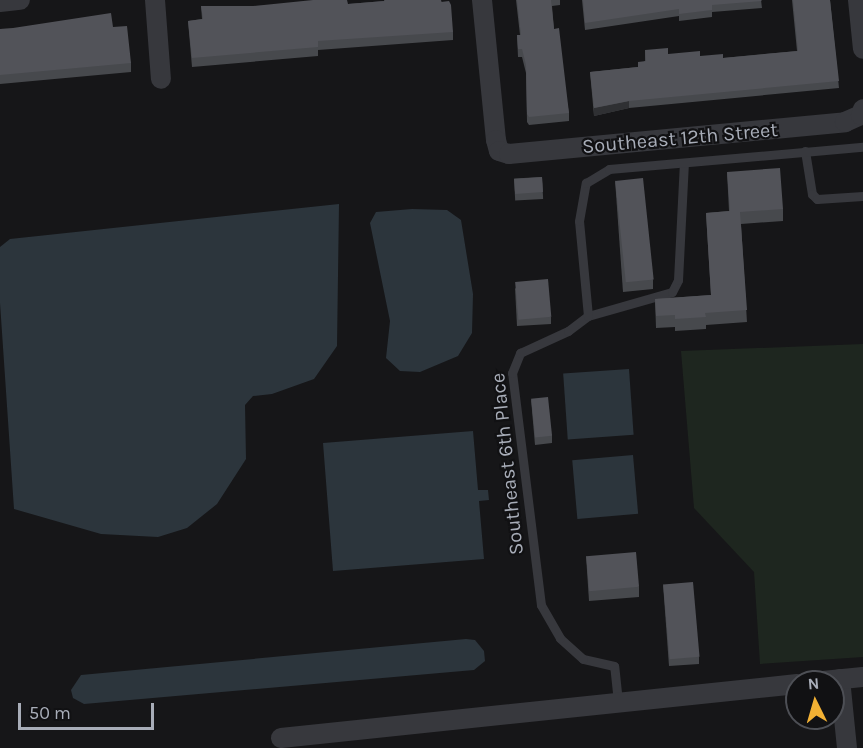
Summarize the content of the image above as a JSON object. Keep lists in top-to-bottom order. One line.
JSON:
{"streets":{"street":["Southeast 12th Street"],"lane":["Southeast 6th Place"]},"scale_bar":"50 m","north":"top"}
